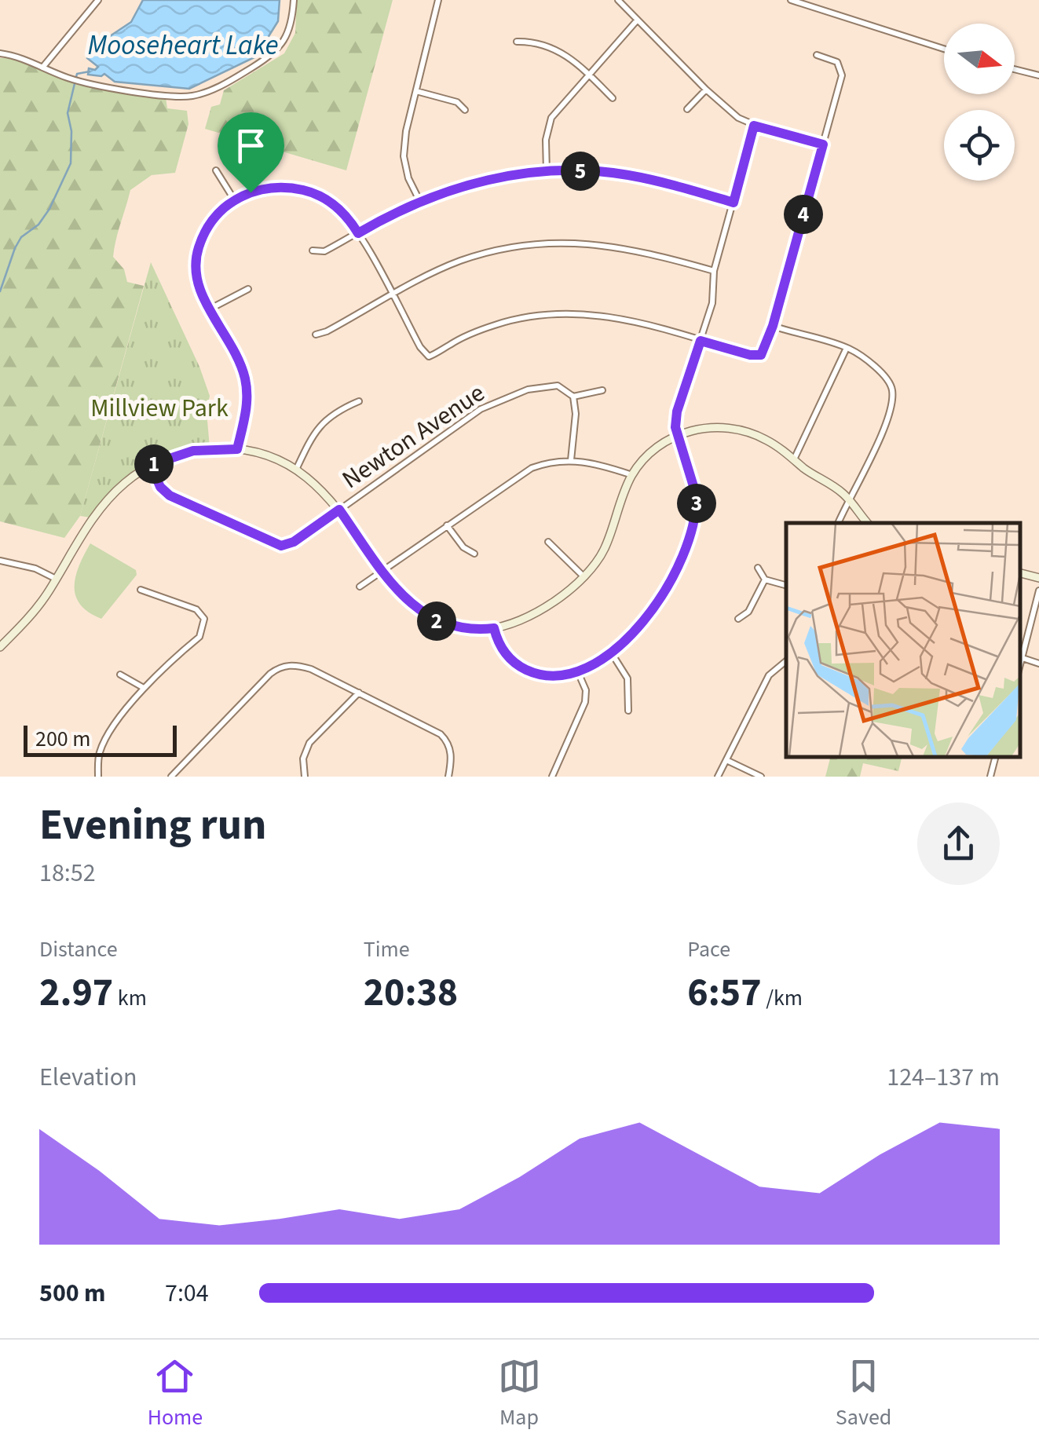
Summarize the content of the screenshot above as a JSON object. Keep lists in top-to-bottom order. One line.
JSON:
{"streets":{"street":["Newton Avenue"]},"water":["Mooseheart Lake"],"parks":["Millview Park"],"scale_bar":"200 m","north":"right","page":{"pins":["5","4","1","3","2"],"scale":"200 m","heading":["Evening run","18:52"],"stats":[["Distance","2.97 km"],["Time","20:38"],["Pace","6:57 /km"]],"chart":["Elevation","124–137 m"],"list":[{"name":"500 m","note":"7:04"}],"tabs":["Home","Map","Saved"]}}
